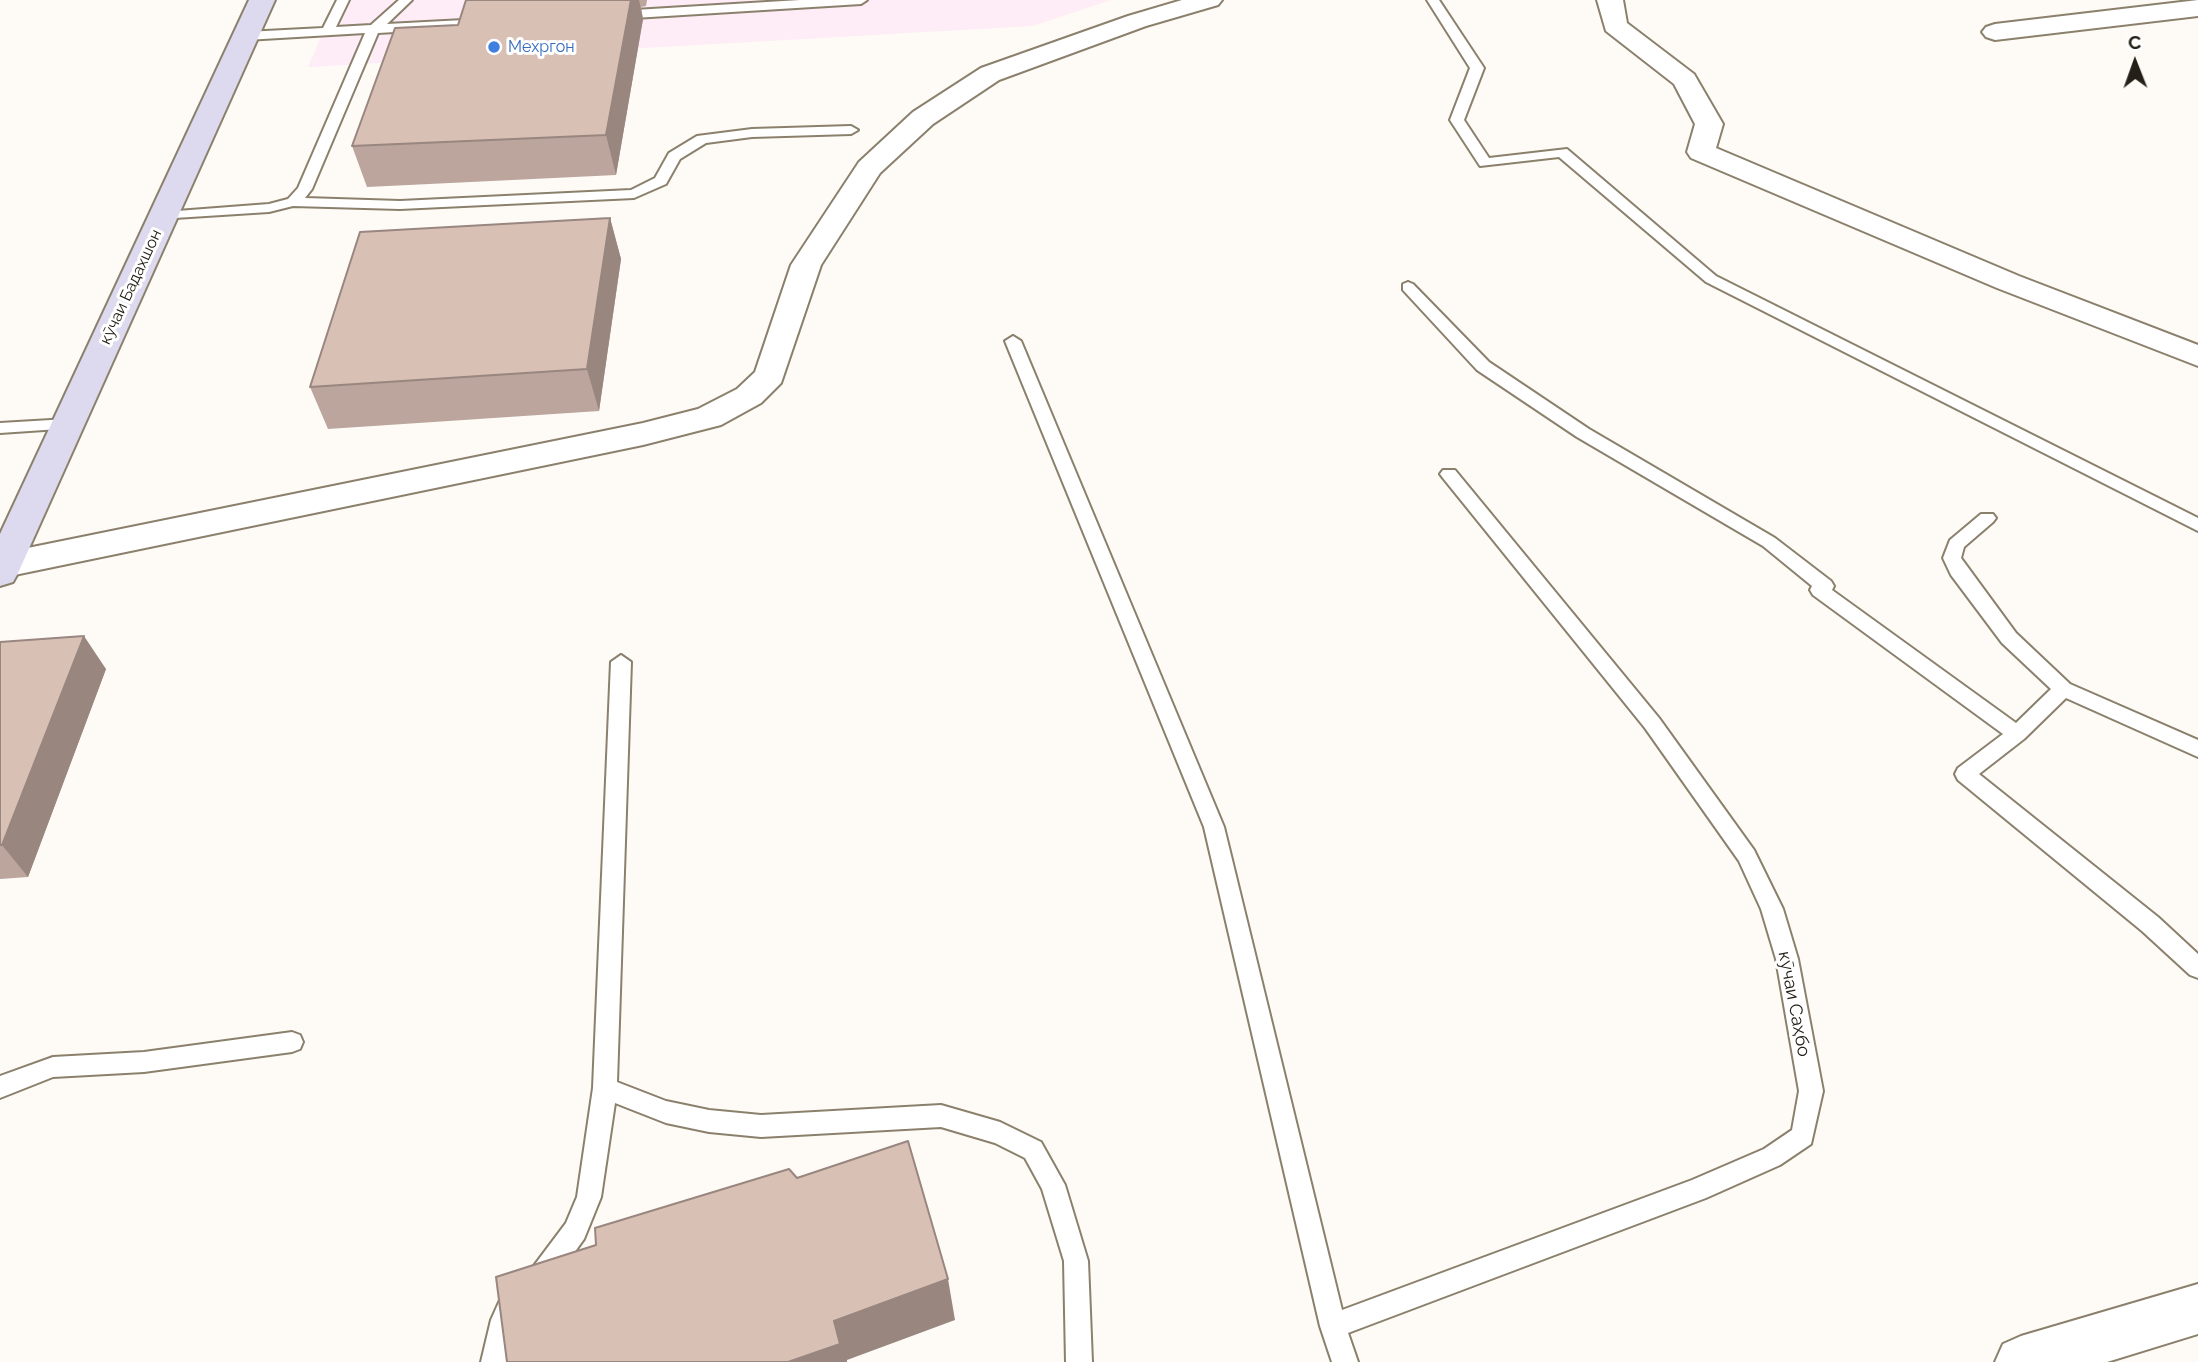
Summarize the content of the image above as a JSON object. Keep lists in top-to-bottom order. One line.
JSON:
{"streets":{"main road":["кӯчаи Бадахшон"],"lane":["кӯчаи Саҳбо"]},"places":["Мехргон"],"north":"top"}
